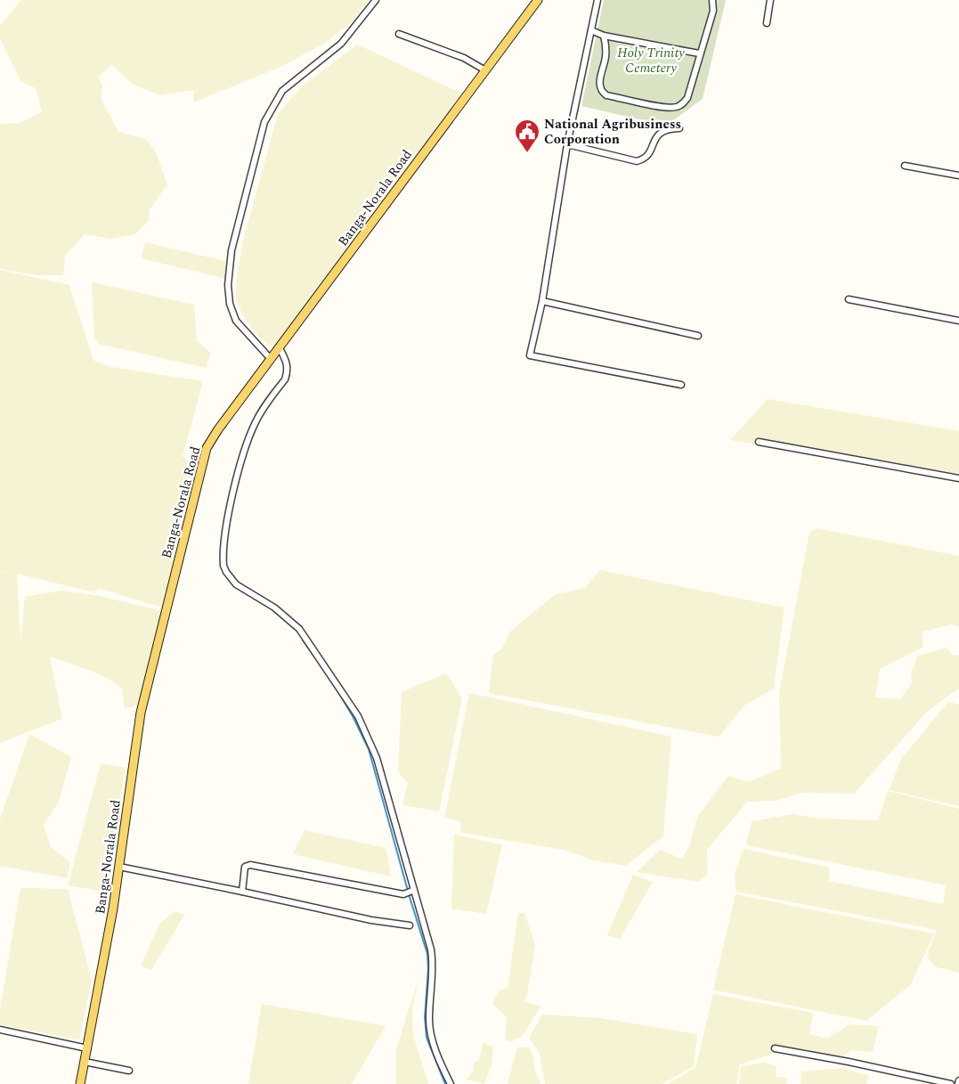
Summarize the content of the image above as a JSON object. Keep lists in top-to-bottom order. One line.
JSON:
{"streets":{"main road":["Banga-Norala Road"]},"parks":["Holy Trinity Cemetery"],"places":{"public building":["National Agribusiness Corporation"]}}
